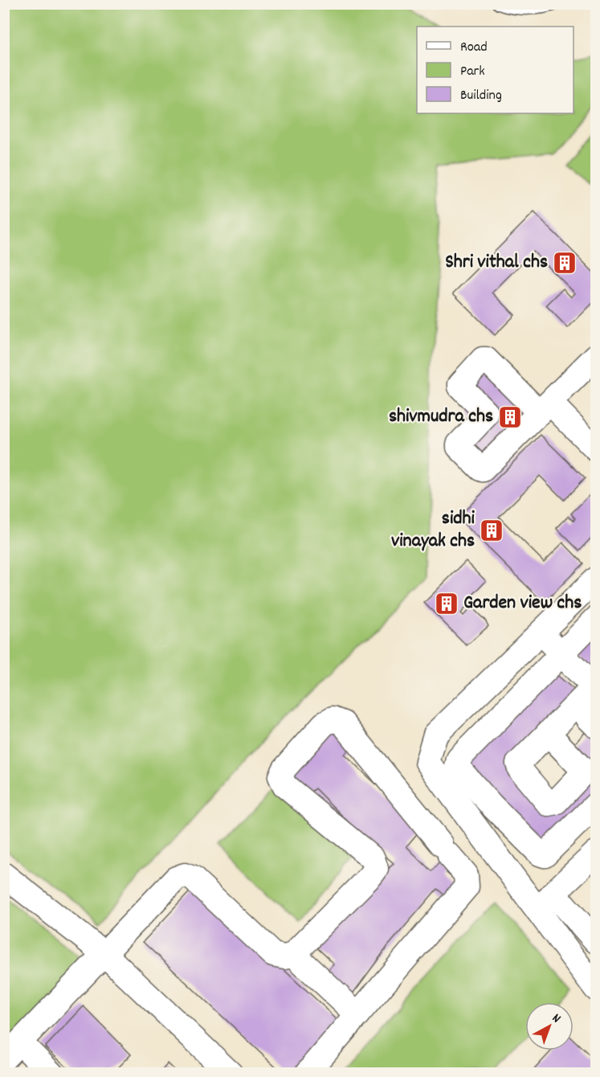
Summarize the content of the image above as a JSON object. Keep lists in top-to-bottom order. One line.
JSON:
{"places":{"building":["Shri vithal chs","shivmudra chs","sidhi vinayak chs","Garden view chs"]},"legend":["Road","Park","Building"],"north":"top right"}
